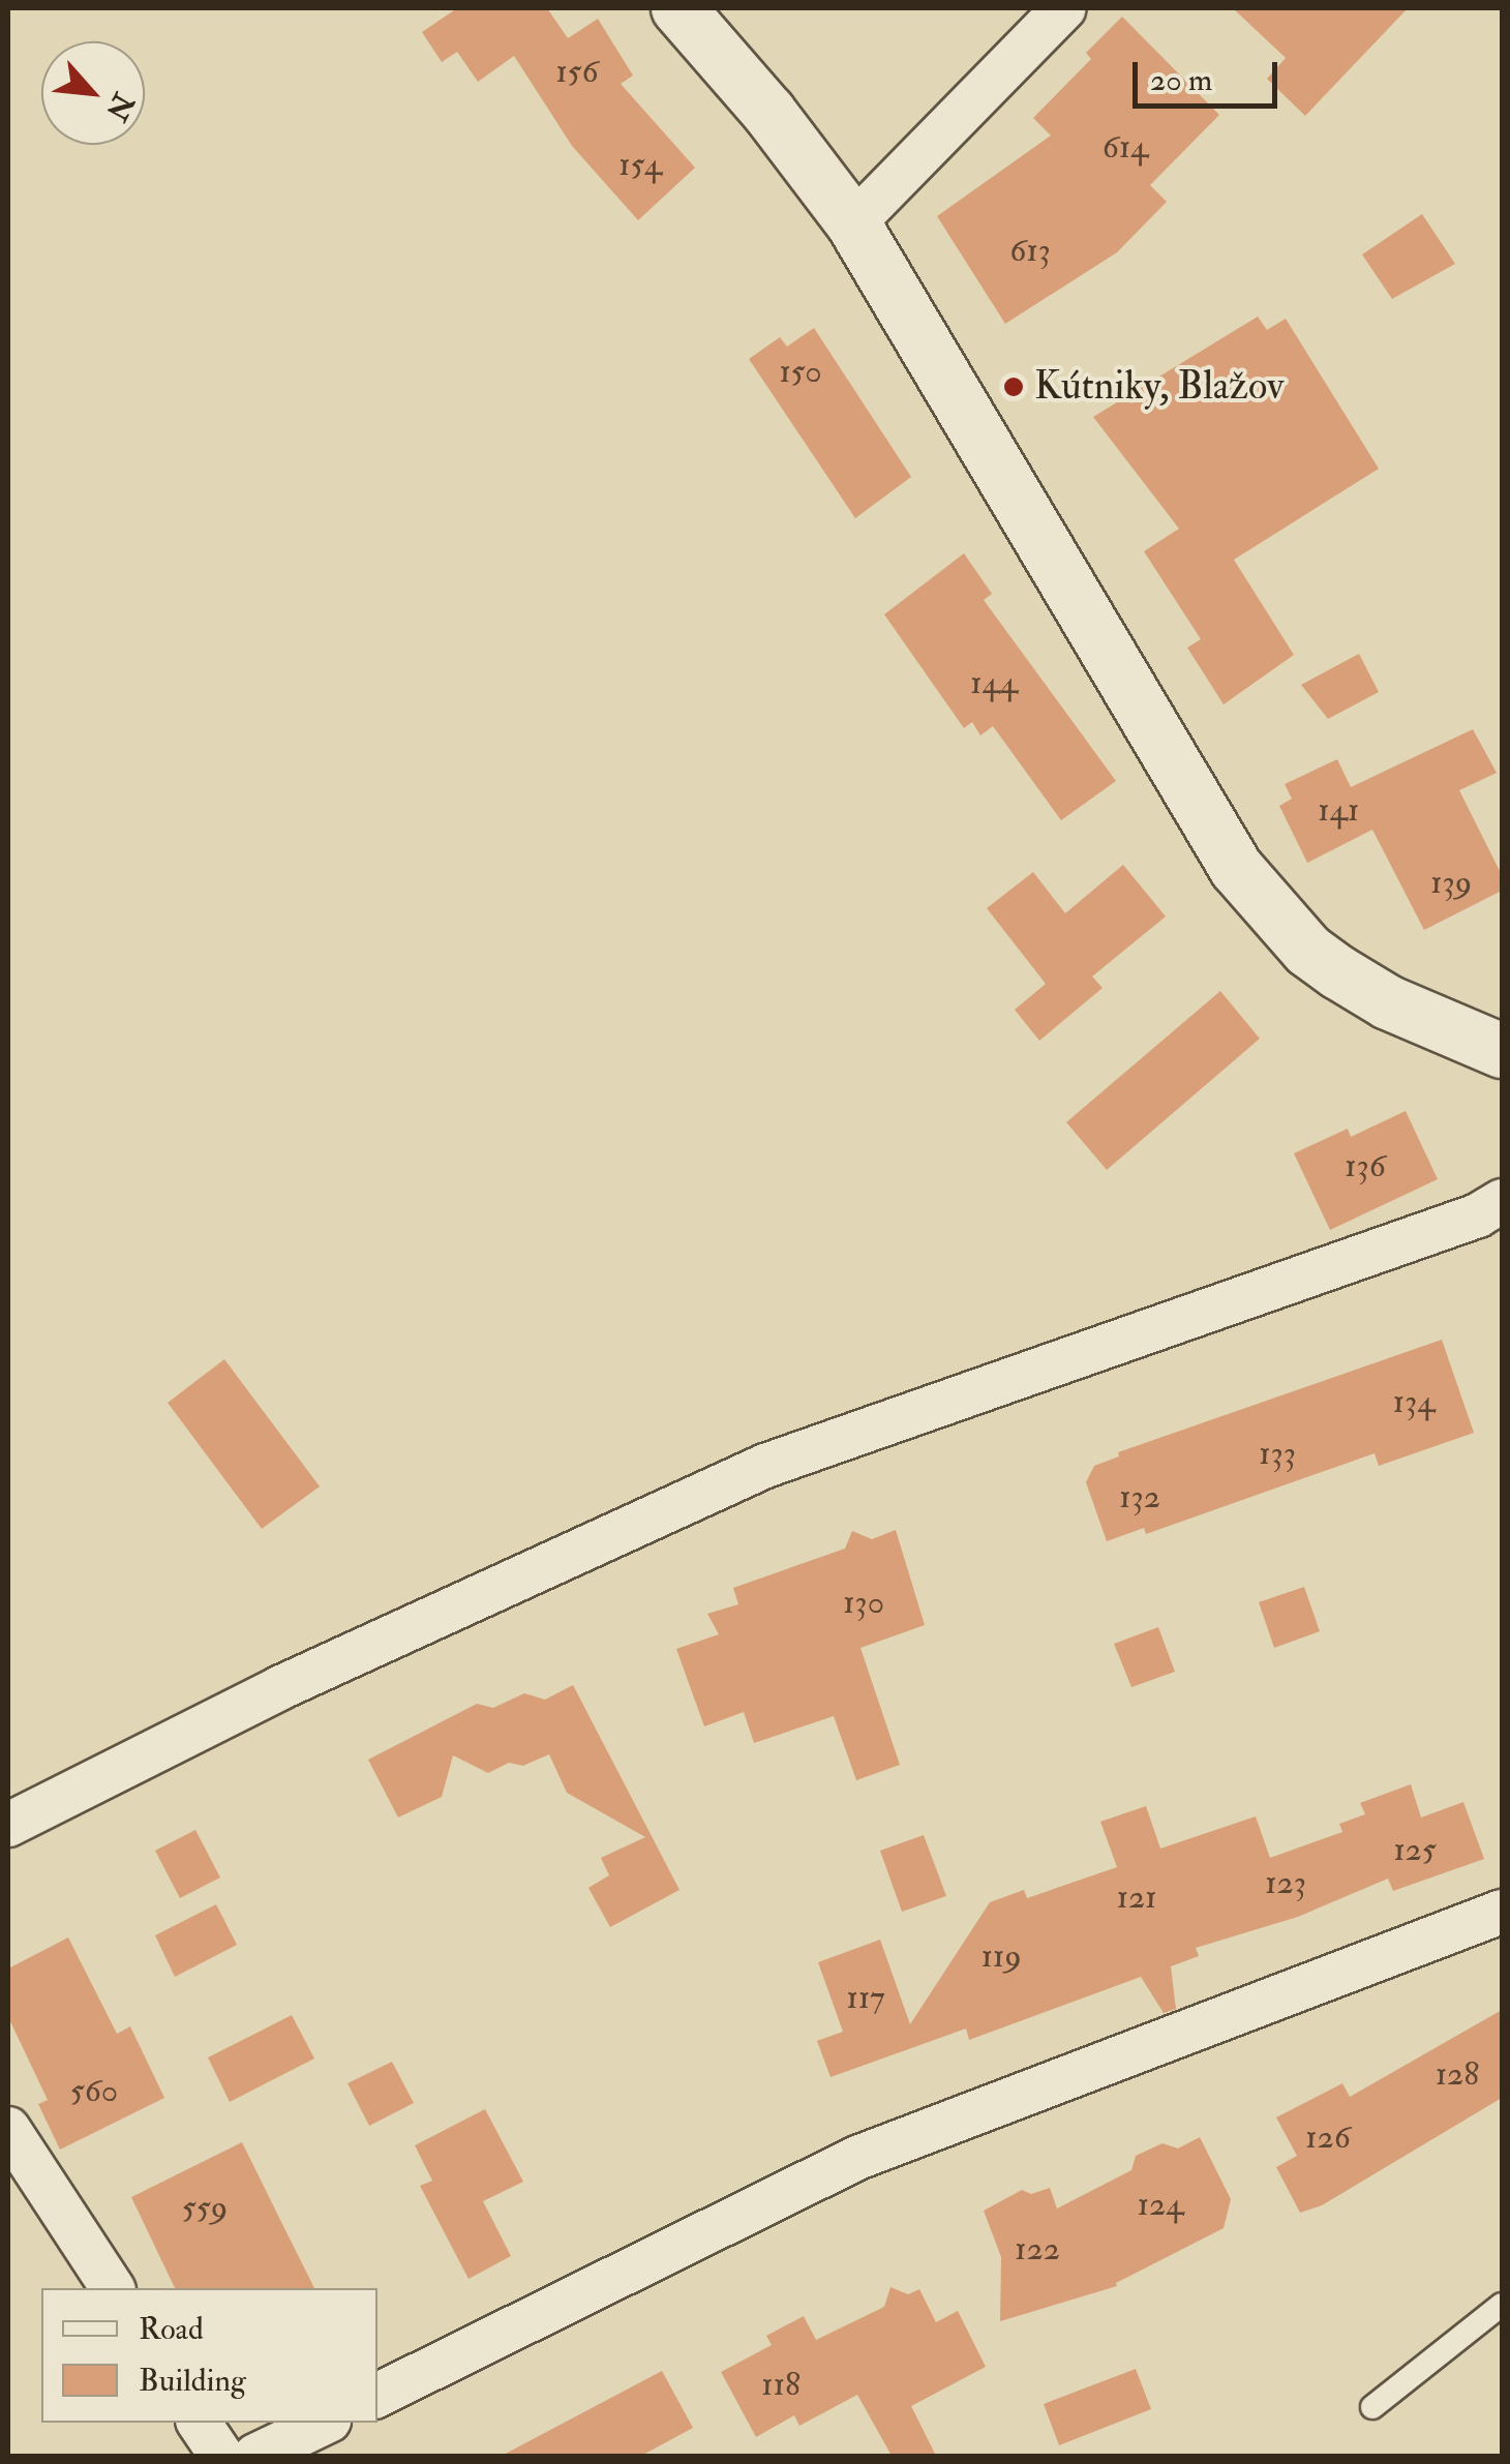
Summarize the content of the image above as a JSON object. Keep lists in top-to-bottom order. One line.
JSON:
{"places":["Kútniky, Blažov"],"house_numbers":["156","614","154","613","150","144","141","139","136","134","133","132","130","125","123","121","119","117","128","560","126","124","559","122","118"],"legend":["Road","Building"],"scale_bar":"20 m","north":"bottom right"}
